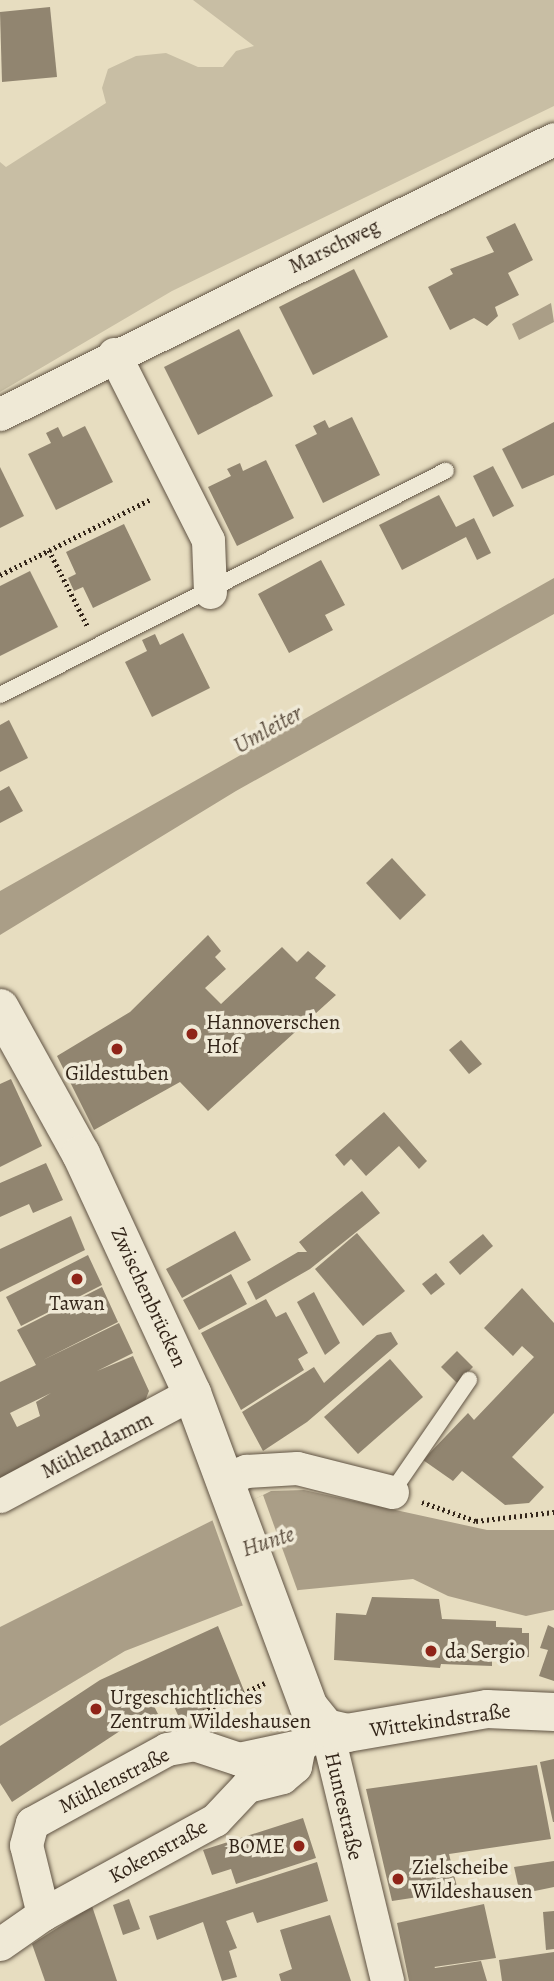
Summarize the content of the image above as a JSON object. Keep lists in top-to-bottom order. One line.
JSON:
{"streets":{"street":["Marschweg","Zwischenbrücken","Mühlendamm","Wittekindstraße","Mühlenstraße","Huntestraße","Kokenstraße"]},"crossings":[["Zwischenbrücken","Mühlendamm"],["Zwischenbrücken","Huntestraße"],["Wittekindstraße","Mühlenstraße"],["Wittekindstraße","Huntestraße"],["Wittekindstraße","Kokenstraße"],["Mühlenstraße","Huntestraße"],["Mühlenstraße","Kokenstraße"],["Huntestraße","Kokenstraße"]],"water":["Umleiter","Hunte"],"places":["Hannoverschen Hof","Gildestuben","Tawan","da Sergio","Urgeschichtliches Zentrum Wildeshausen","BOME","Zielscheibe Wildeshausen"]}
